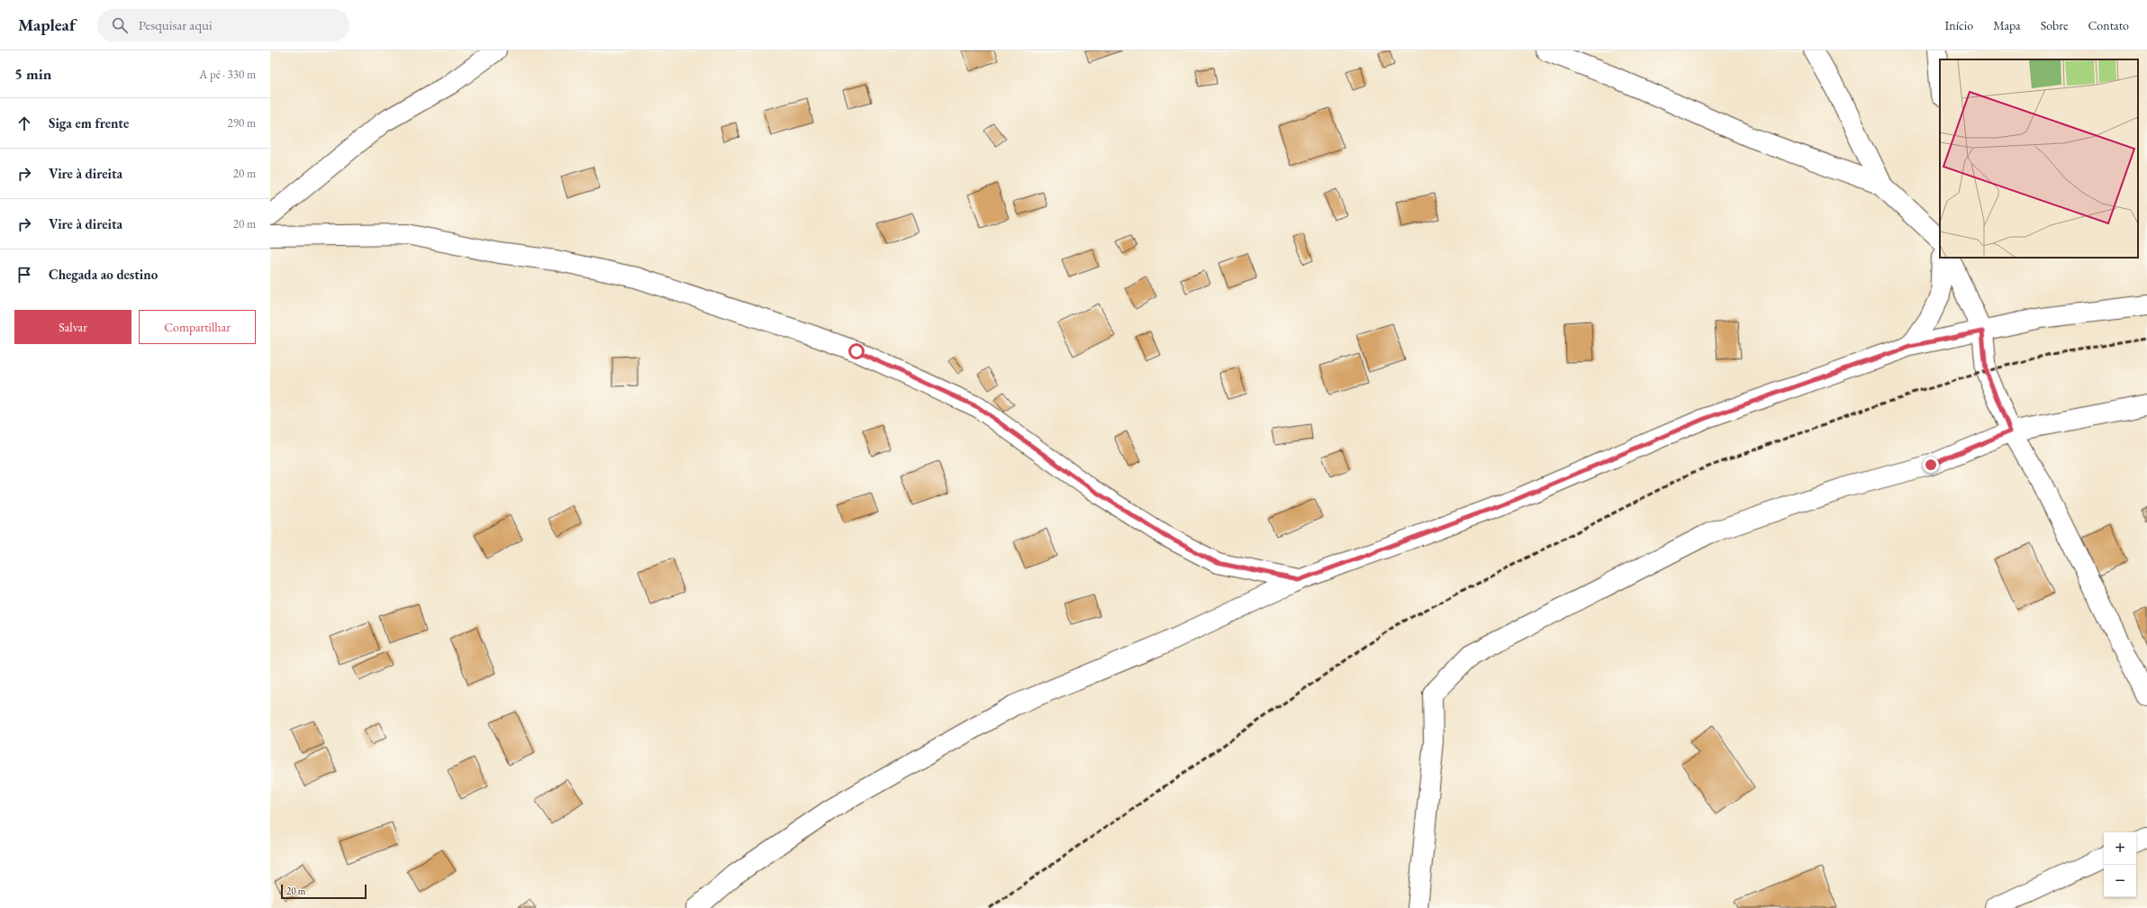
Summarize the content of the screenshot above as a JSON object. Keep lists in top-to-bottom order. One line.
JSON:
{"scale_bar":"20 m","page":{"header":"Mapleaf","search":"Pesquisar aqui","nav":["Início","Mapa","Sobre","Contato"],"heading":["5 min","A pé · 330 m"],"list":[["Siga em frente","290 m"],["Vire à direita","20 m"],["Vire à direita","20 m"],"Chegada ao destino"],"buttons":["Salvar","Compartilhar"],"map_buttons":["+","−"],"scale":"20 m"}}
